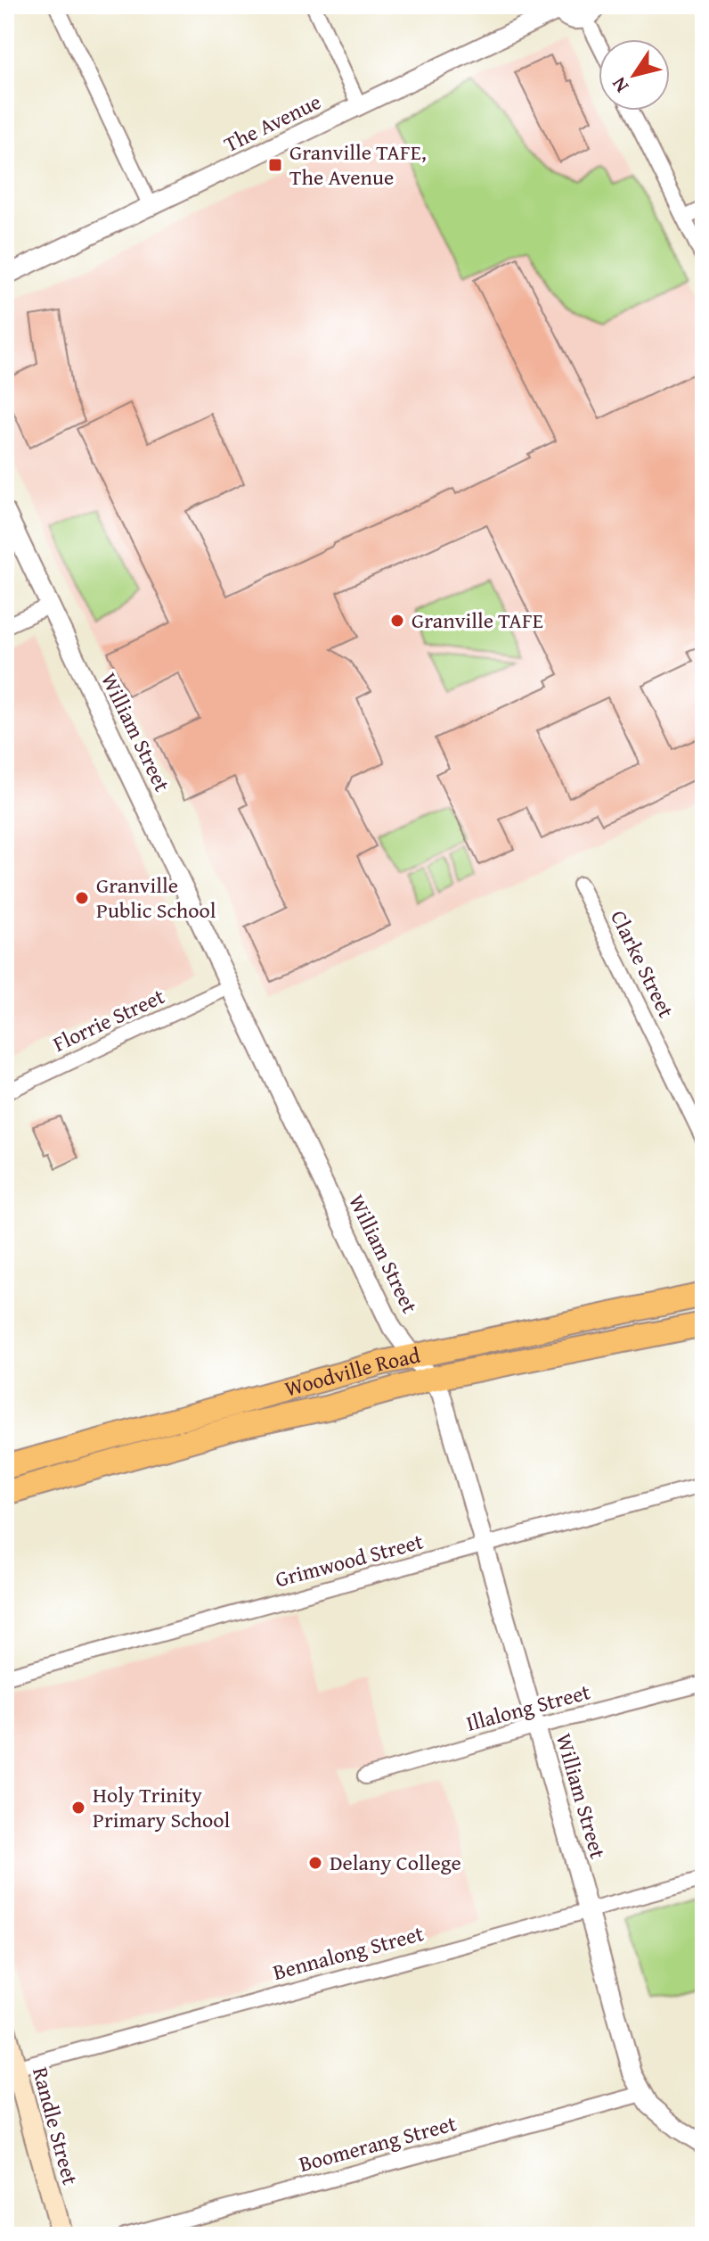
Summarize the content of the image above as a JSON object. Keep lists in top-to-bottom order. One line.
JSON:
{"streets":{"main road":["Woodville Road","Randle Street"],"street":["The Avenue","William Street","Clarke Street","Florrie Street","Grimwood Street","Illalong Street","Bennalong Street","Boomerang Street"]},"crossings":[["William Street","Florrie Street"],["William Street","Woodville Road"],["William Street","Grimwood Street"],["William Street","Illalong Street"],["William Street","Bennalong Street"],["William Street","Boomerang Street"],["Bennalong Street","Randle Street"]],"places":{"transit":["Granville TAFE, The Avenue"],"other":["Granville TAFE","Granville Public School","Holy Trinity Primary School","Delany College"]},"north":"bottom left"}
